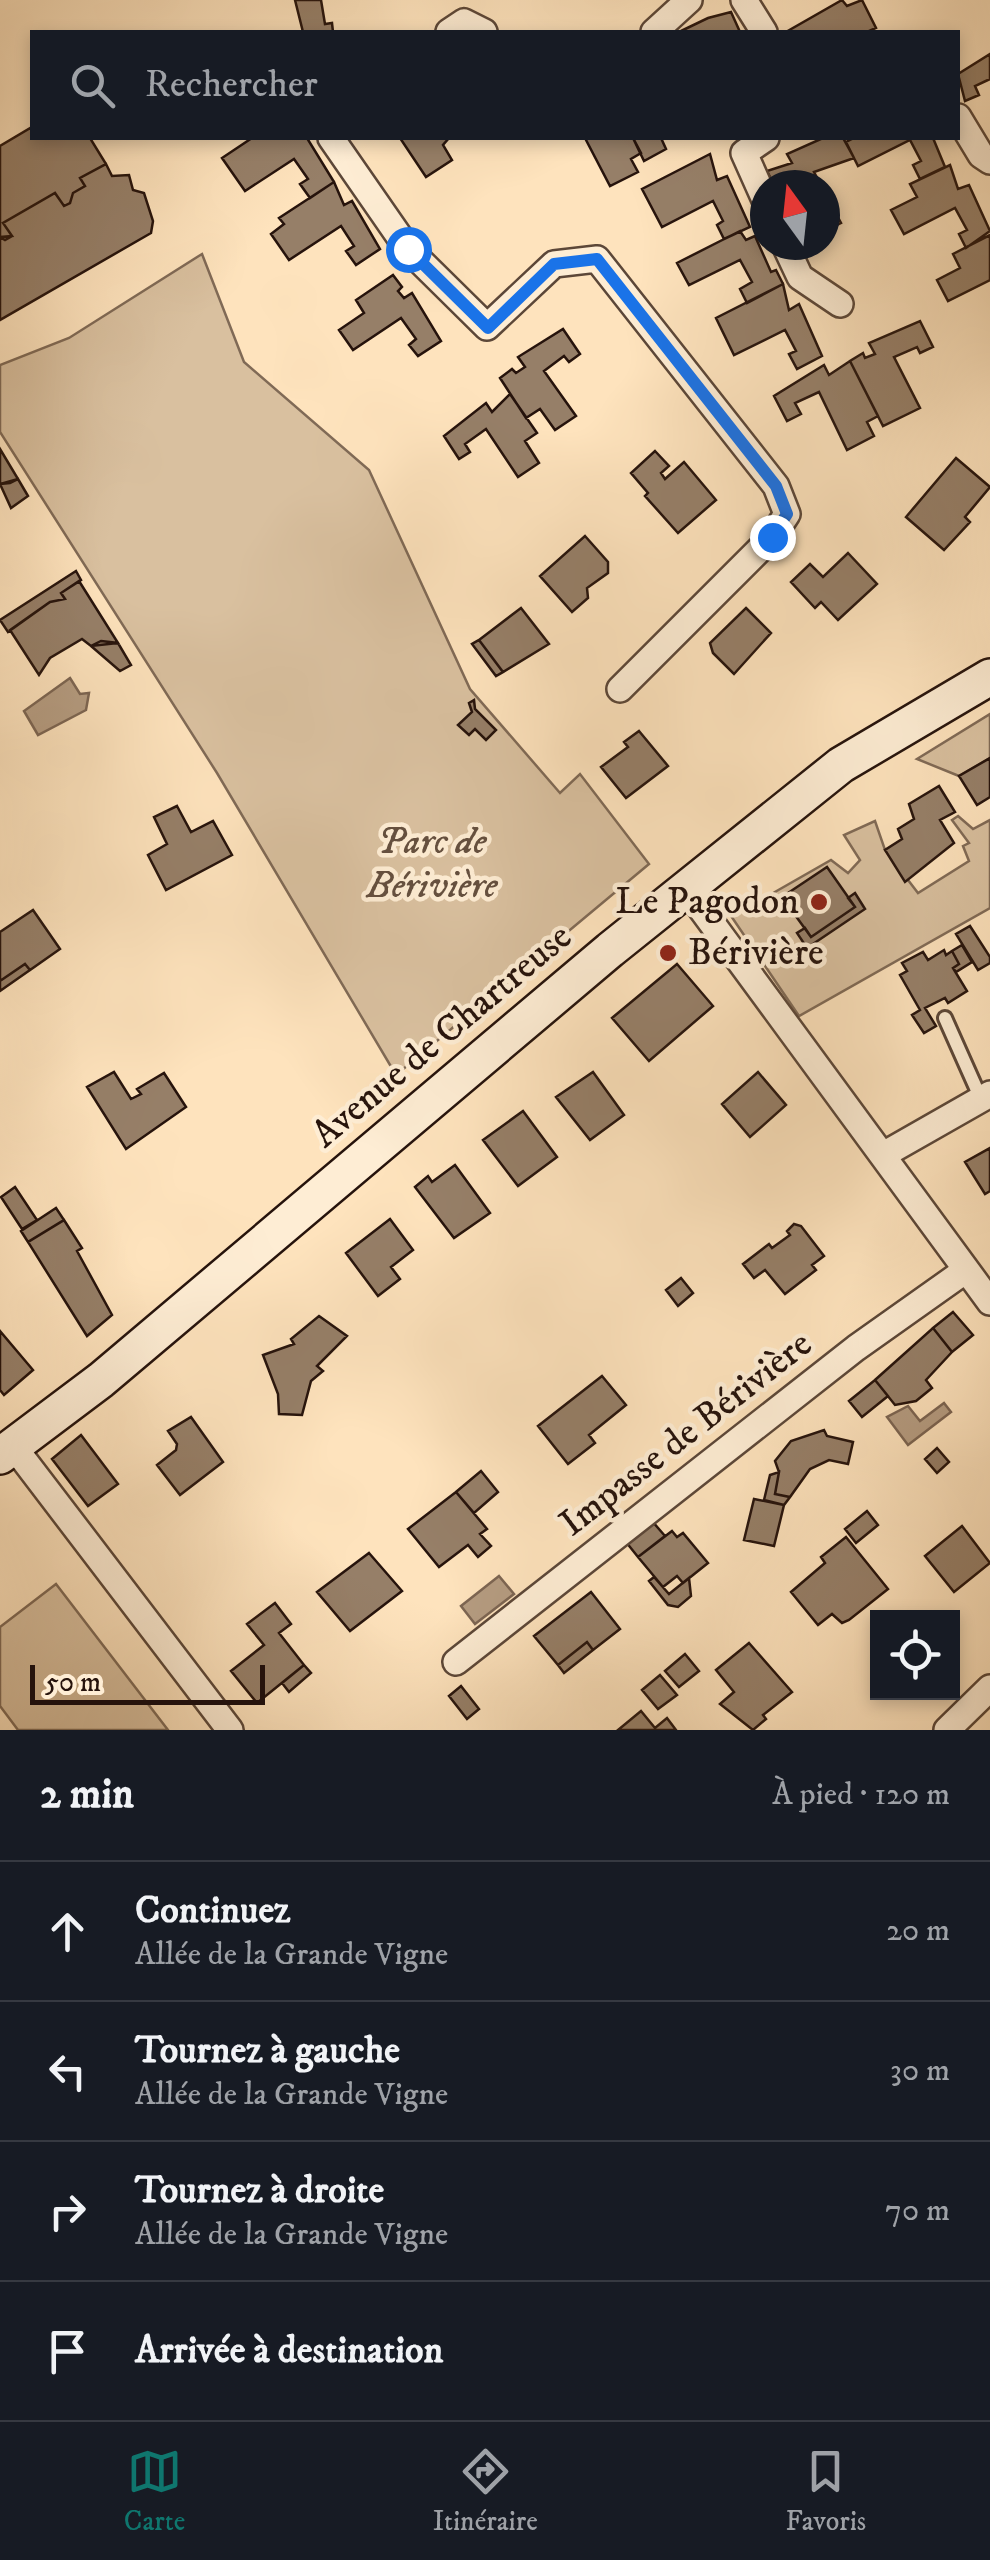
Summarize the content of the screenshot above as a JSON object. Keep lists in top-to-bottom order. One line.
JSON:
{"streets":{"street":["Avenue de Chartreuse","Impasse de Bérivière"]},"parks":["Parc de Bérivière"],"places":["Le Pagodon","Bérivière"],"scale_bar":"50 m","north":"top","page":{"search":"Rechercher","scale":"50 m","heading":["2 min","À pied · 120 m"],"list":[["Continuez","Allée de la Grande Vigne","20 m"],["Tournez à gauche","Allée de la Grande Vigne","30 m"],["Tournez à droite","Allée de la Grande Vigne","70 m"],"Arrivée à destination"],"nav":["Carte","Itinéraire","Favoris"]}}
